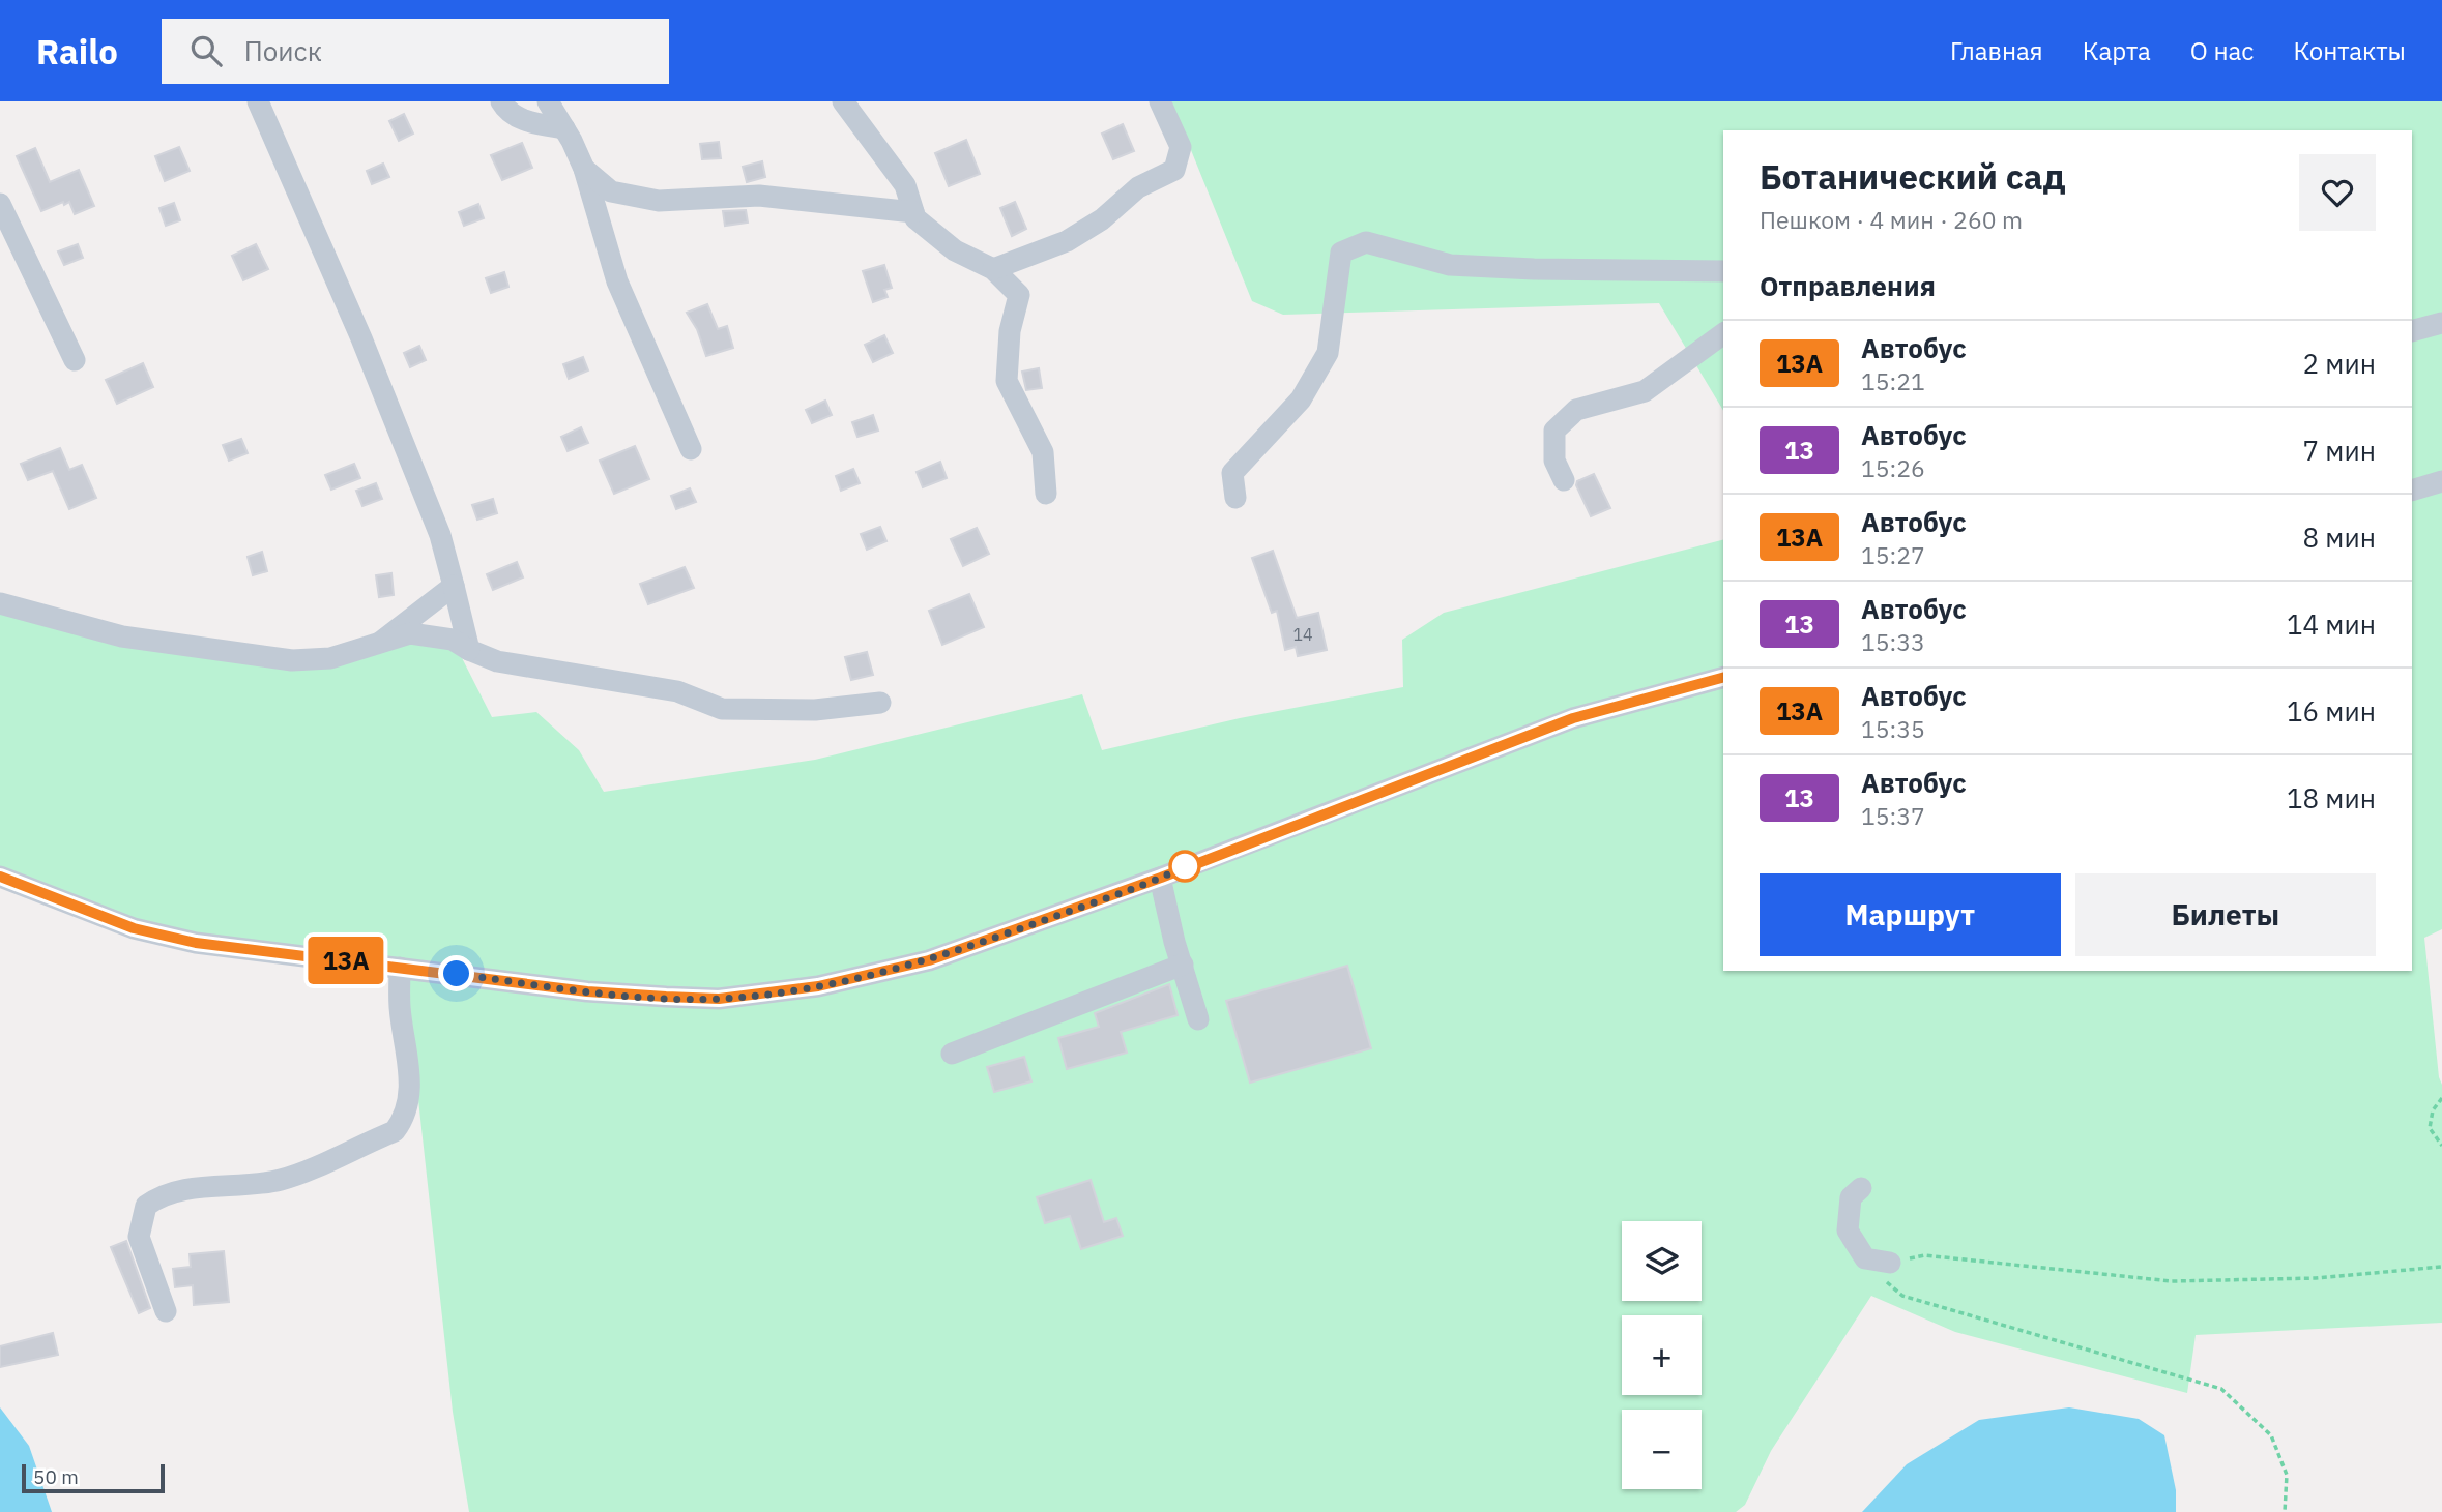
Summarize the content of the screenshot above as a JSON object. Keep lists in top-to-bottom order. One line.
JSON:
{"lines":["bus line 13А"],"house_numbers":["14"],"scale_bar":"50 m","page":{"header":"Railo","search":"Поиск","nav":["Главная","Карта","О нас","Контакты"],"on_map":"13А","heading":[["Ботанический сад","Пешком · 4 мин · 260 m"],"Отправления"],"list":[{"mark":"13А","name":"Автобус","note":"15:21","value":"2 мин"},{"mark":"13","name":"Автобус","note":"15:26","value":"7 мин"},{"mark":"13А","name":"Автобус","note":"15:27","value":"8 мин"},{"mark":"13","name":"Автобус","note":"15:33","value":"14 мин"},{"mark":"13А","name":"Автобус","note":"15:35","value":"16 мин"},{"mark":"13","name":"Автобус","note":"15:37","value":"18 мин"}],"buttons":["Маршрут","Билеты"],"map_buttons":["+","−"],"scale":"50 m"}}
